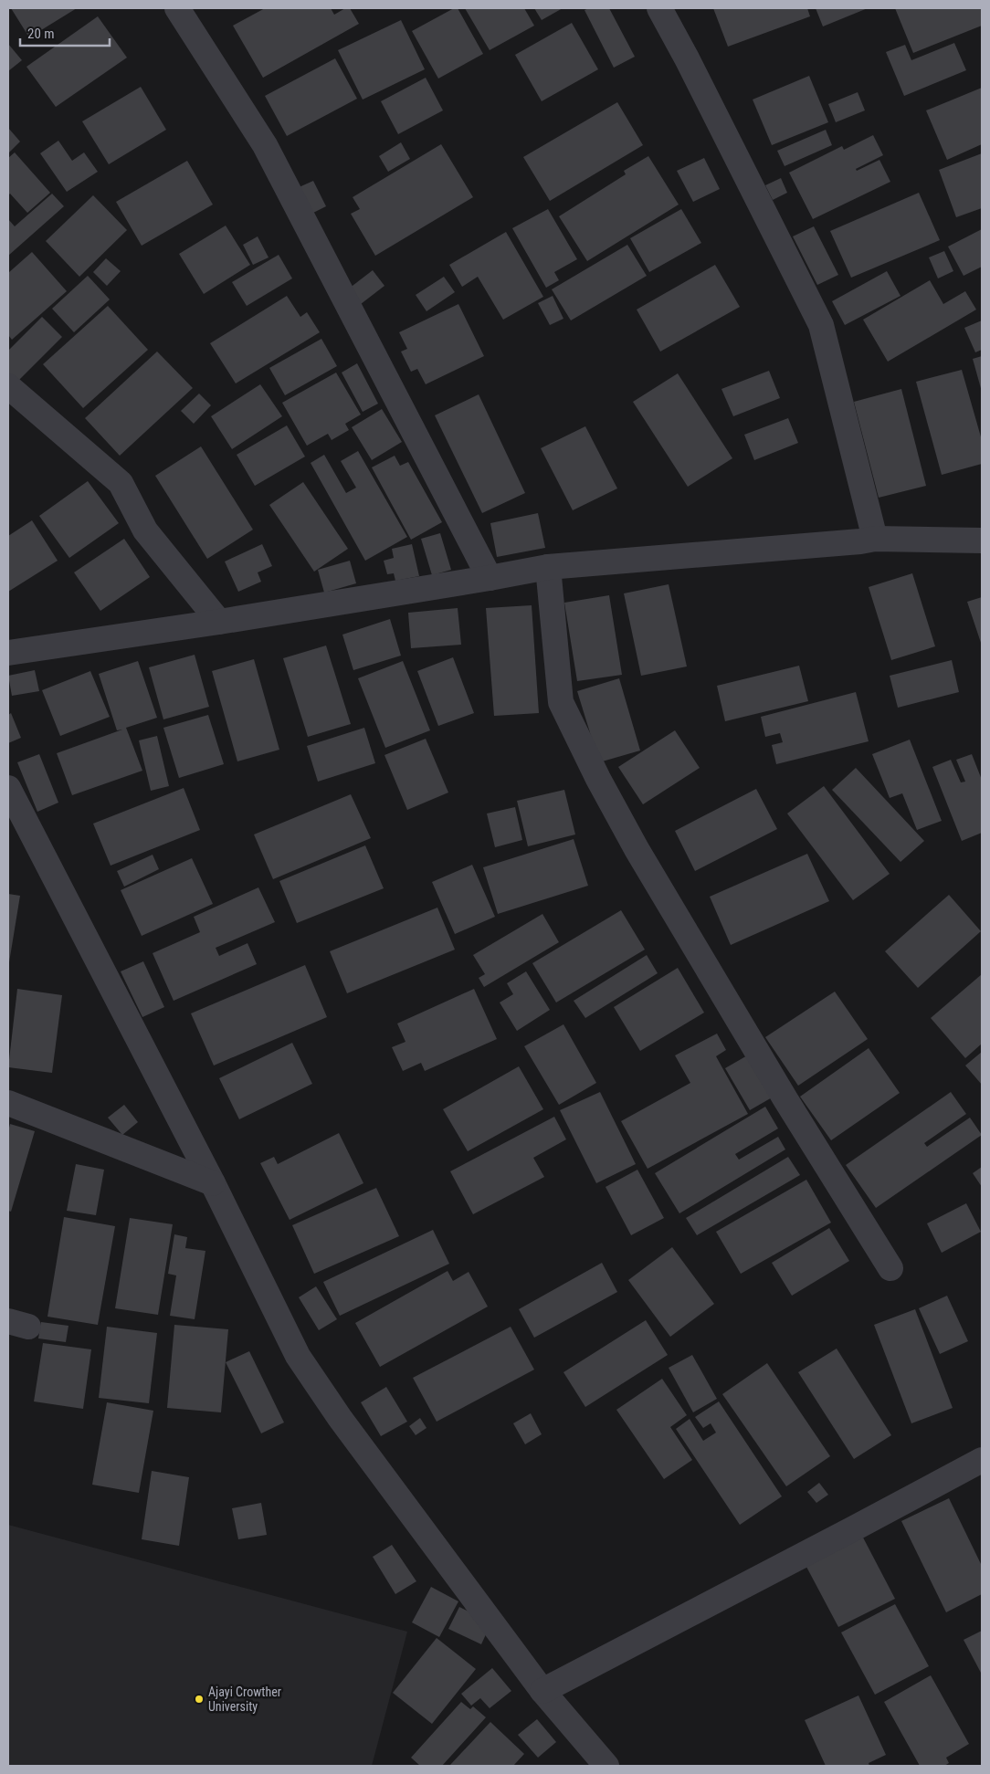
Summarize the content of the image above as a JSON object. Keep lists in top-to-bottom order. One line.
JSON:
{"places":["Ajayi Crowther University"],"scale_bar":"20 m"}
